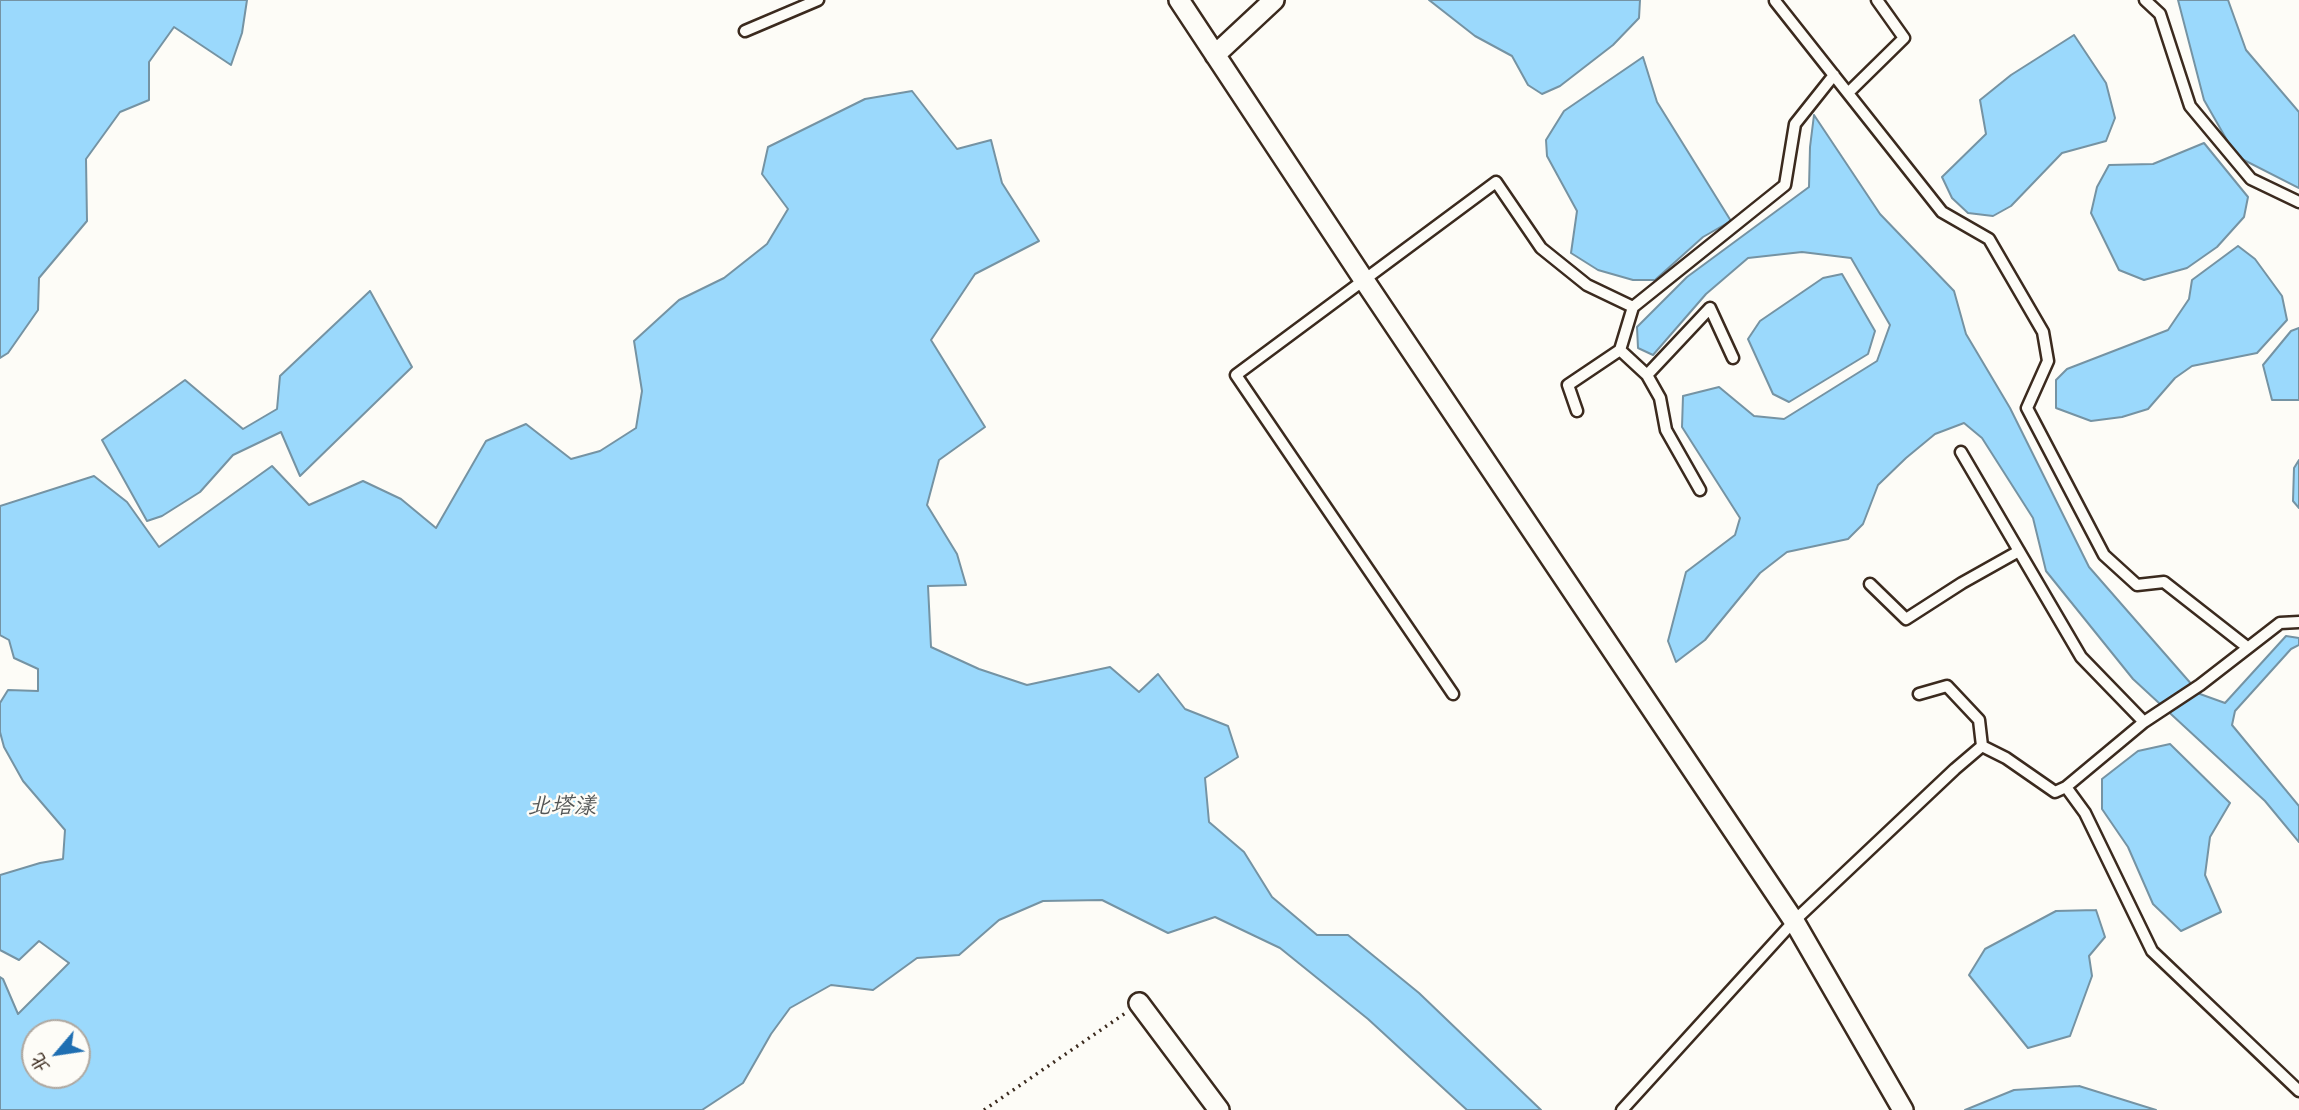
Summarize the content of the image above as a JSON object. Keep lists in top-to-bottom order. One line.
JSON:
{"water":["北塔漾"],"north":"bottom left"}
